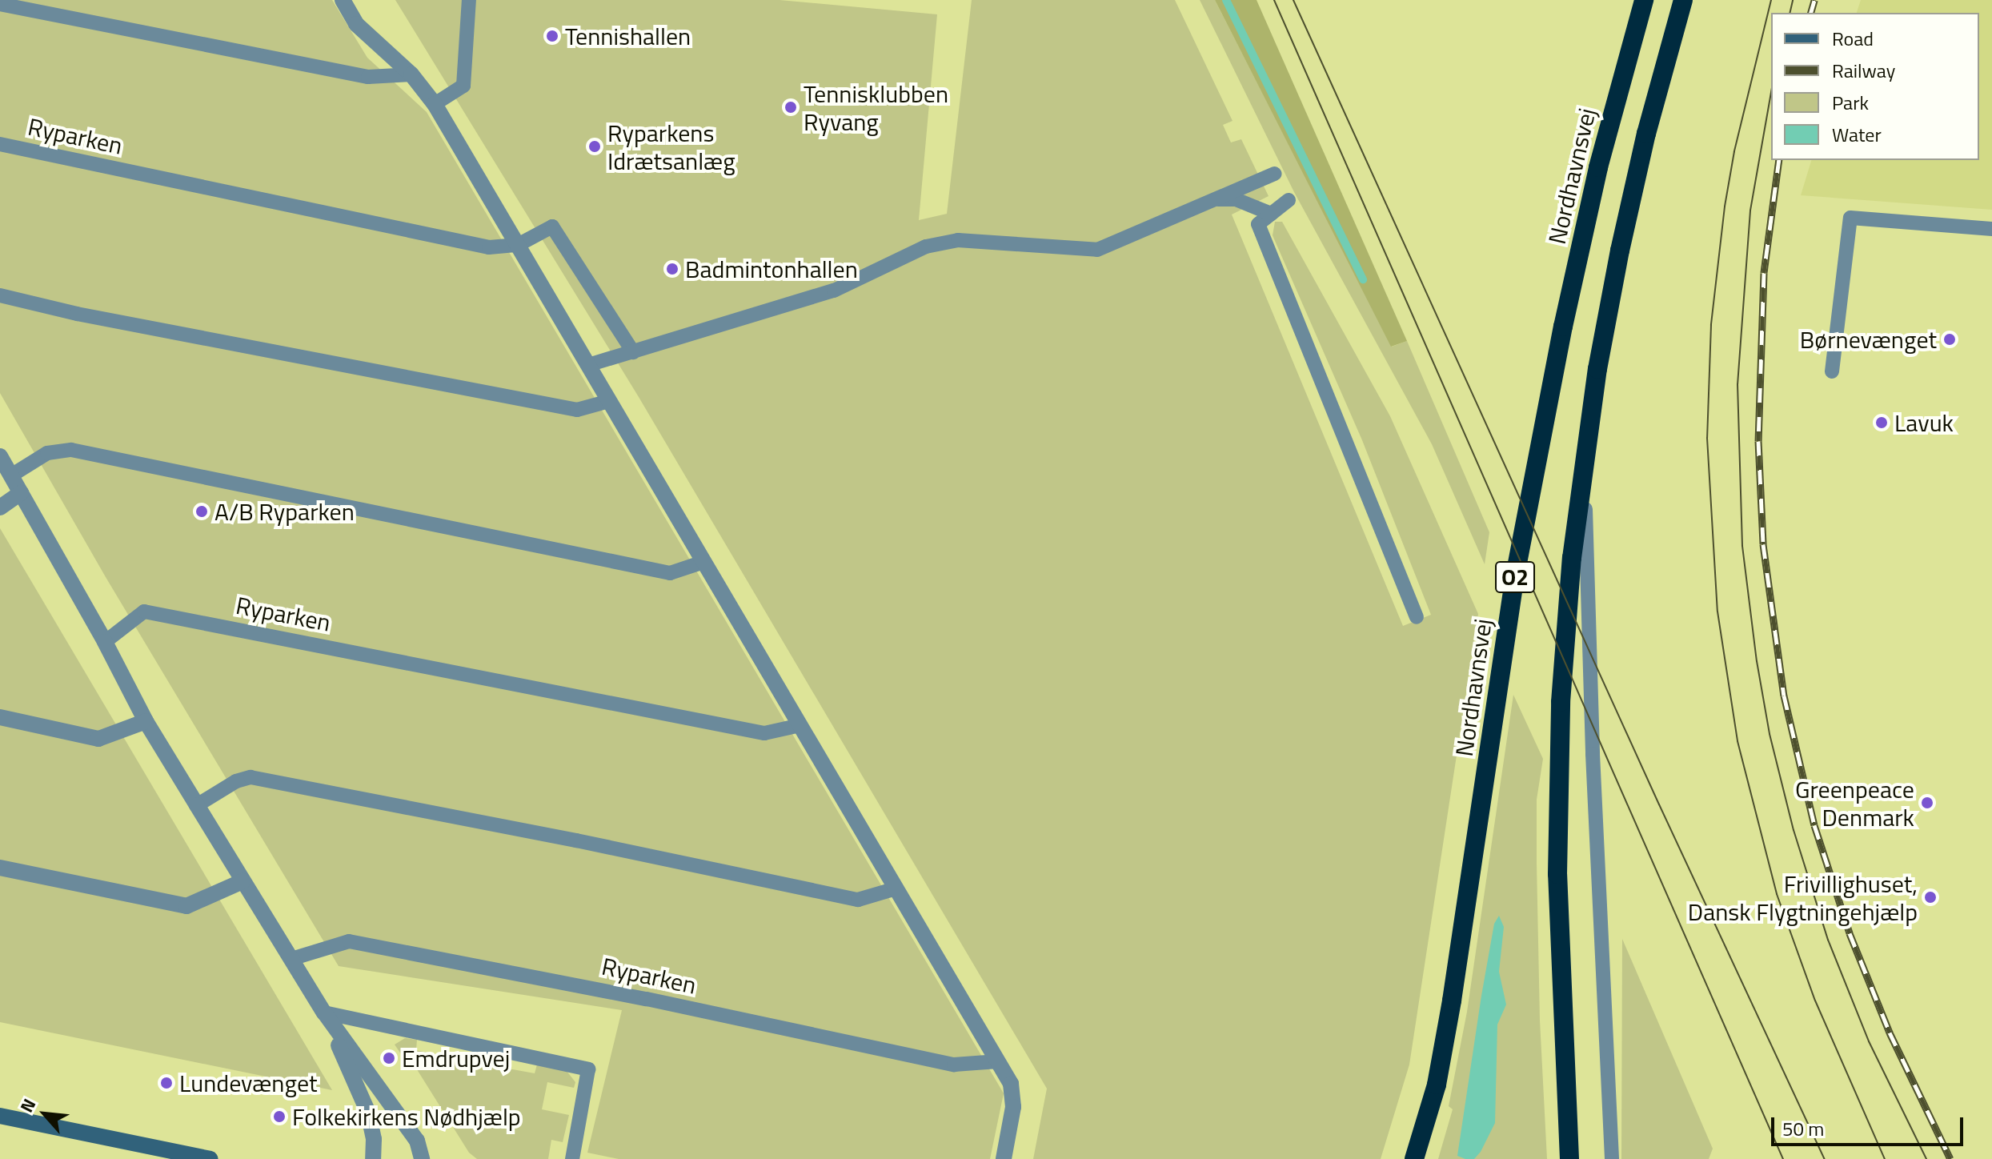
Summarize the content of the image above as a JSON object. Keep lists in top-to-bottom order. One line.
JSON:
{"streets":{"highway":["Nordhavnsvej","O2"],"lane":["Ryparken"]},"places":["Tennishallen","Tennisklubben Ryvang","Ryparkens Idrætsanlæg","Badmintonhallen","Børnevænget","Lavuk","A/B Ryparken","Greenpeace Denmark","Frivillighuset, Dansk Flygtningehjælp","Emdrupvej","Lundevænget","Folkekirkens Nødhjælp"],"legend":["Road","Railway","Park","Water"],"scale_bar":"50 m","north":"top left"}
